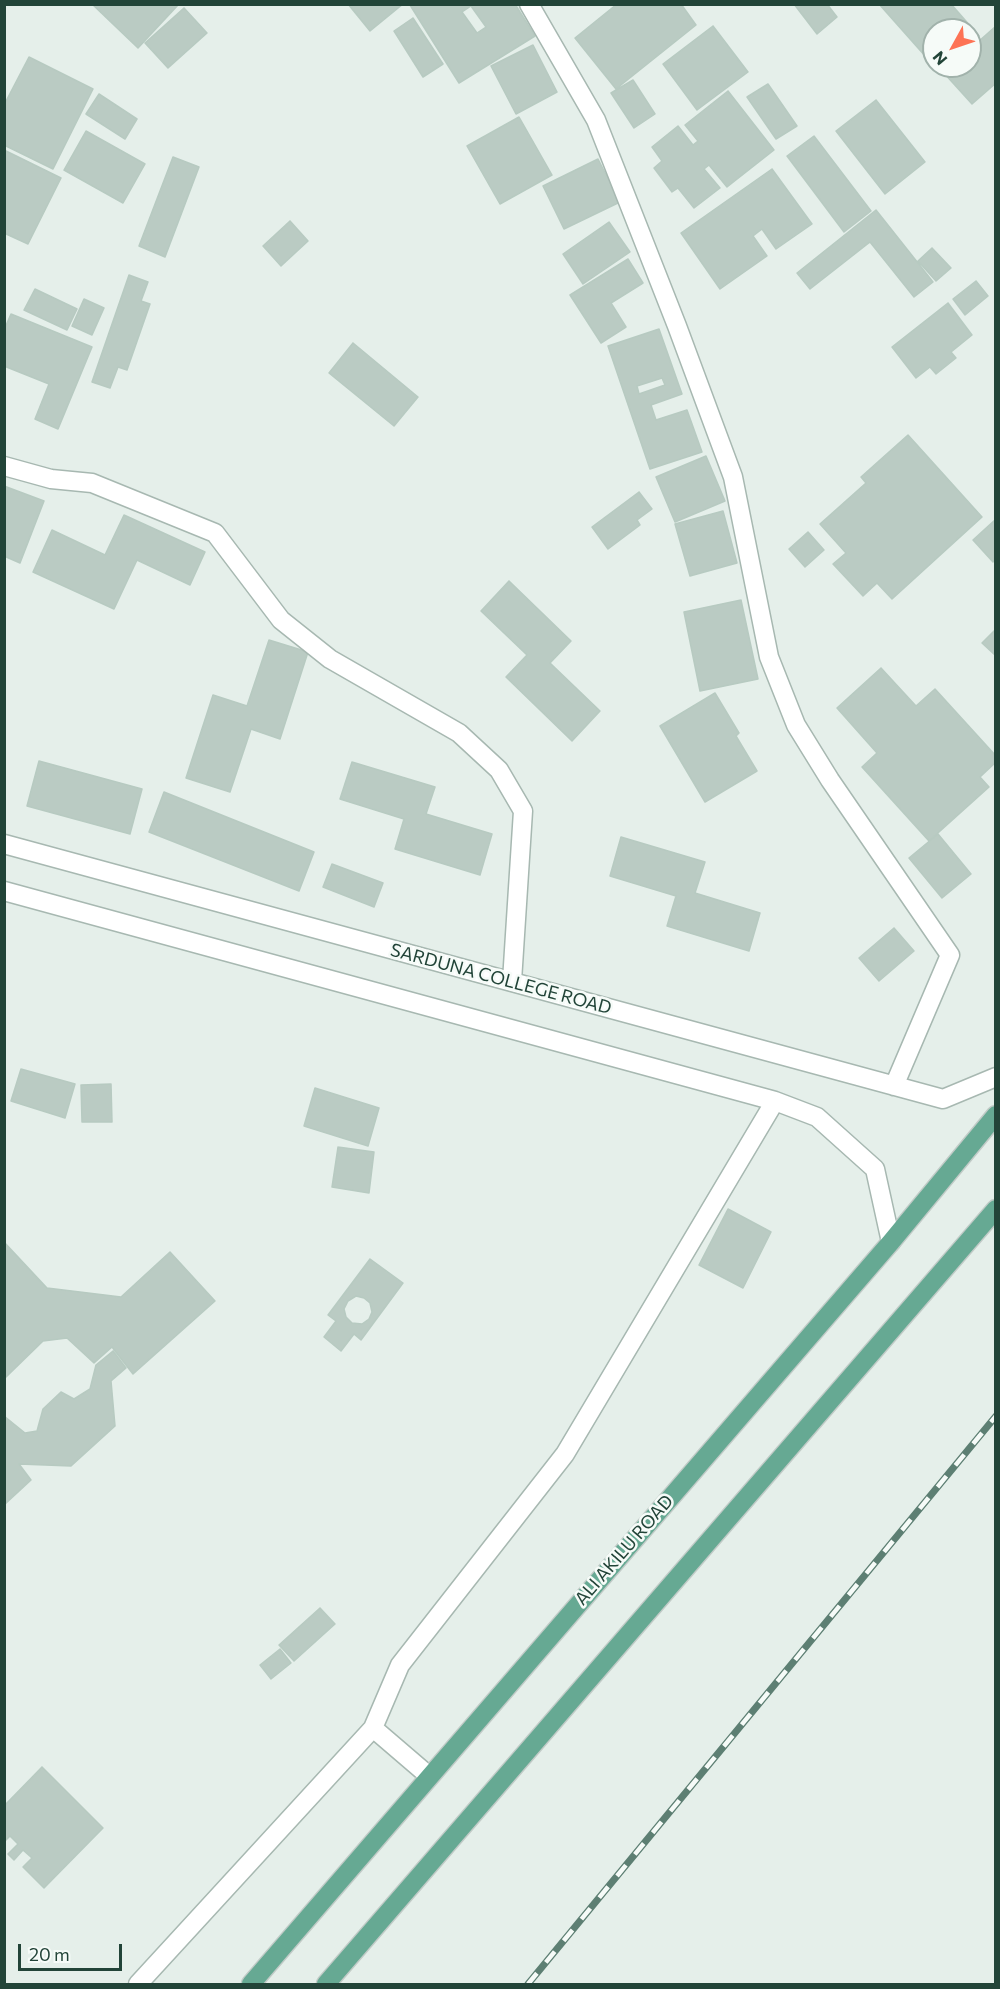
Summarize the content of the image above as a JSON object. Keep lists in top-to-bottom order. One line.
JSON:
{"streets":{"main road":["ALI AKILU ROAD"],"street":["SARDUNA COLLEGE ROAD"]},"scale_bar":"20 m","north":"bottom left"}
